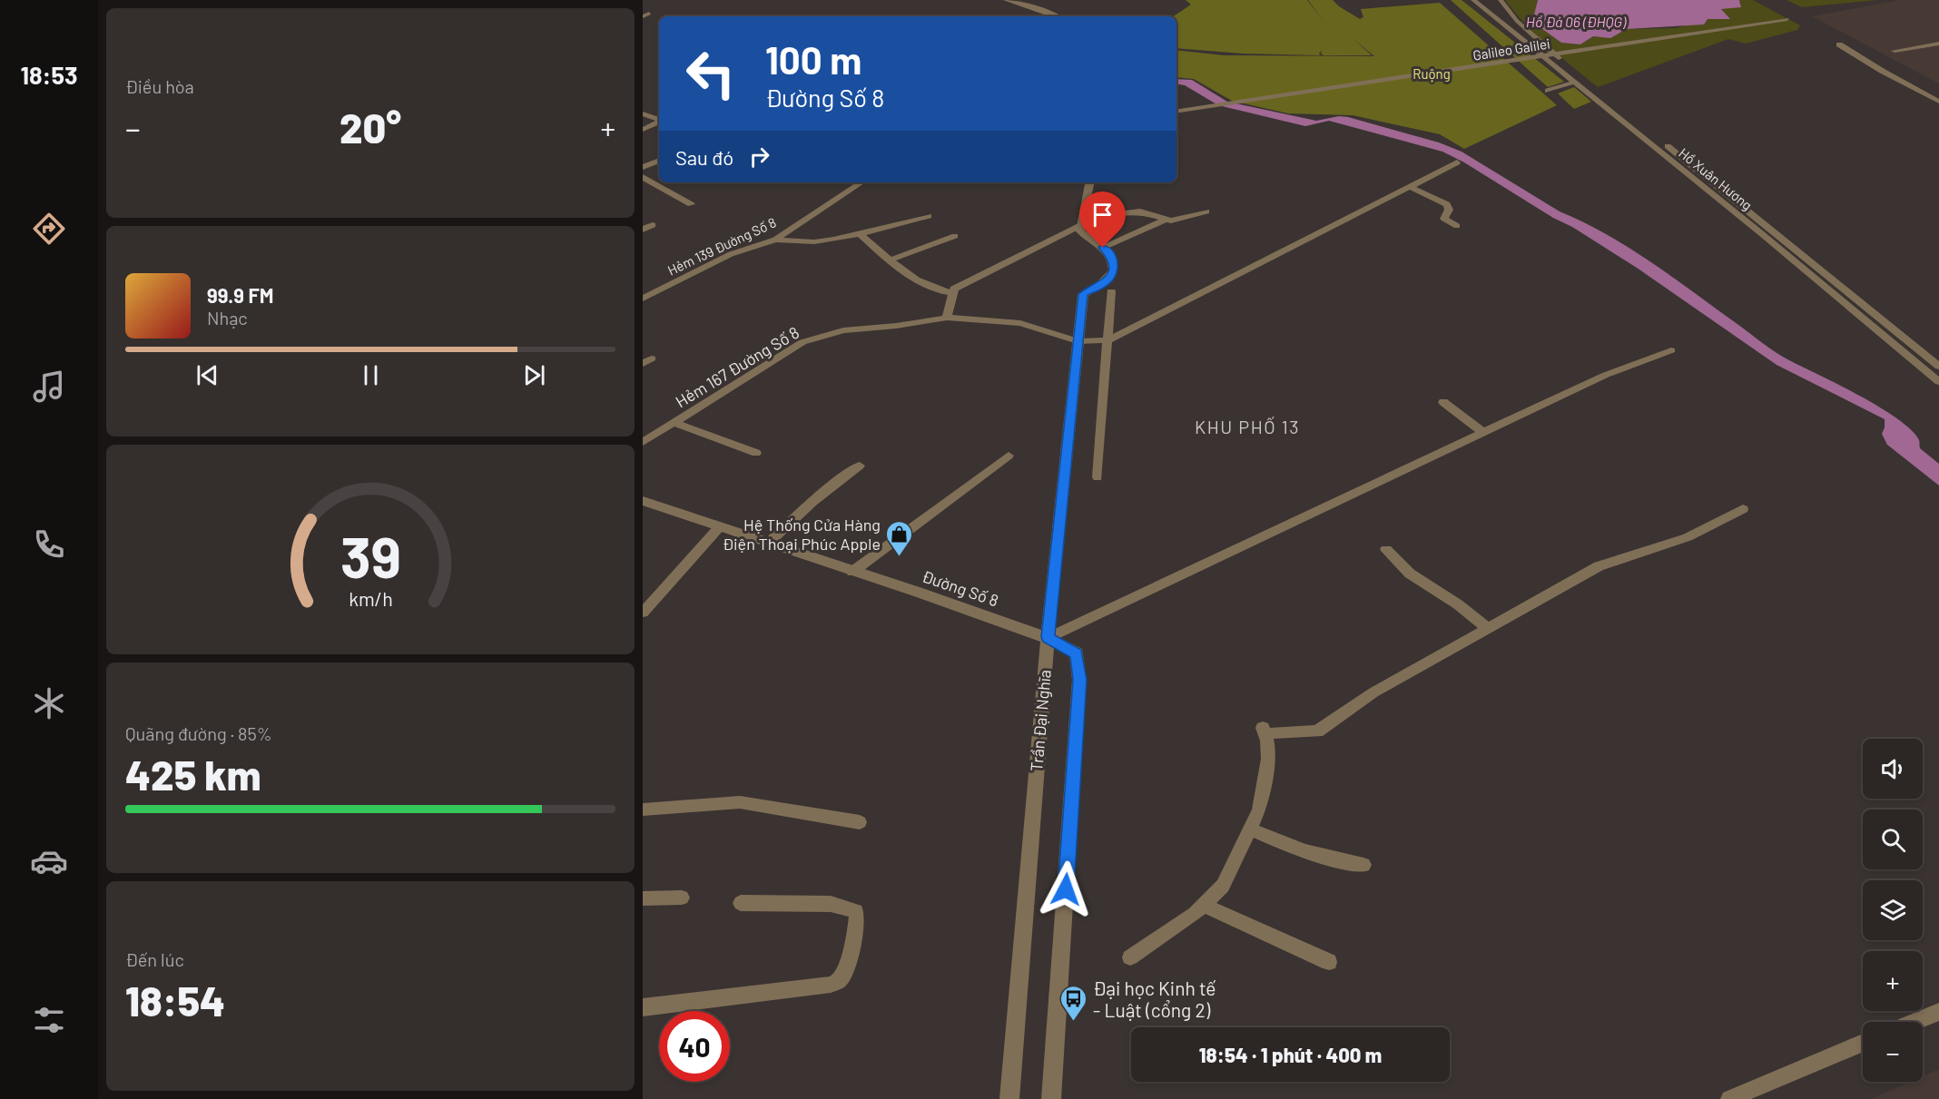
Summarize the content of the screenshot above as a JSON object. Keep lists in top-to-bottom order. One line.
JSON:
{"streets":{"street":["Galileo Galilei","Hồ Xuân Hương","Hẻm 139 Đường Số 8","Hẻm 167 Đường Số 8","Đường Số 8","Trần Đại Nghĩa"]},"crossings":[["Galileo Galilei","Hồ Xuân Hương"],["Hẻm 167 Đường Số 8","Trần Đại Nghĩa"],["Đường Số 8","Trần Đại Nghĩa"]],"districts":["KHU PHỐ 13"],"water":["Hồ Đá 06 (ĐHQG)"],"parks":["Ruộng"],"places":{"shop":["Hệ Thống Cửa Hàng Điện Thoại Phúc Apple"],"bus stop":["Đại học Kinh tế - Luật (cổng 2)"]},"page":{"tabs":"18:53","tile":["Điều hòa",["Quãng đường · 85%","425 km"],["Đến lúc","18:54"]],"turn":["100 m","Đường Số 8"],"heat":["−","20°","+"],"then":"Sau đó","song":["99.9 FM","Nhạc"],"map_buttons":["+","−"],"limit":"40","trip":"18:54 · 1 phút · 400 m","gauge":["39","km/h"]}}
